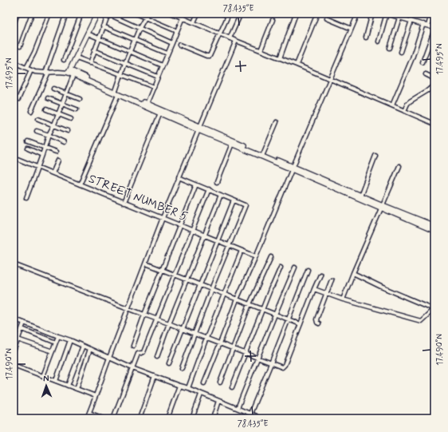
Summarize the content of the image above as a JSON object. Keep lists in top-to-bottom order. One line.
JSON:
{"streets":{"street":["STREET NUMBER 5"]},"north":"top","coordinates":["78.435°E","17.495°N","17.490°N"]}
